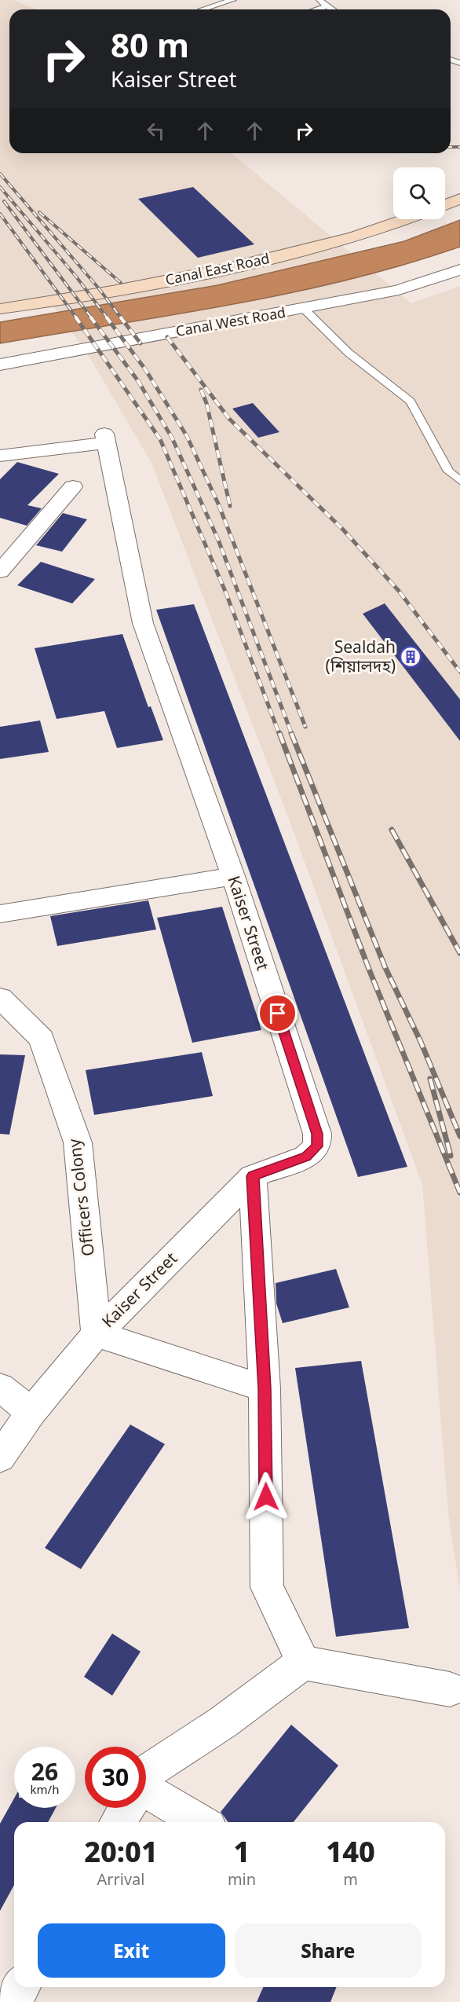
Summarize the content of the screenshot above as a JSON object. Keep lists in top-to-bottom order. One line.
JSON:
{"streets":{"main road":["Canal East Road"],"street":["Canal West Road","Kaiser Street","Officers Colony"]},"crossings":[["Kaiser Street","Officers Colony"]],"places":{"building":["Sealdah (শিয়ালদহ)"]},"page":{"turn":["80 m","Kaiser Street"],"speed":"26 km/h","limit":"30","eta":["20:01","Arrival","1","min","140","m"],"buttons":["Exit","Share"]}}
